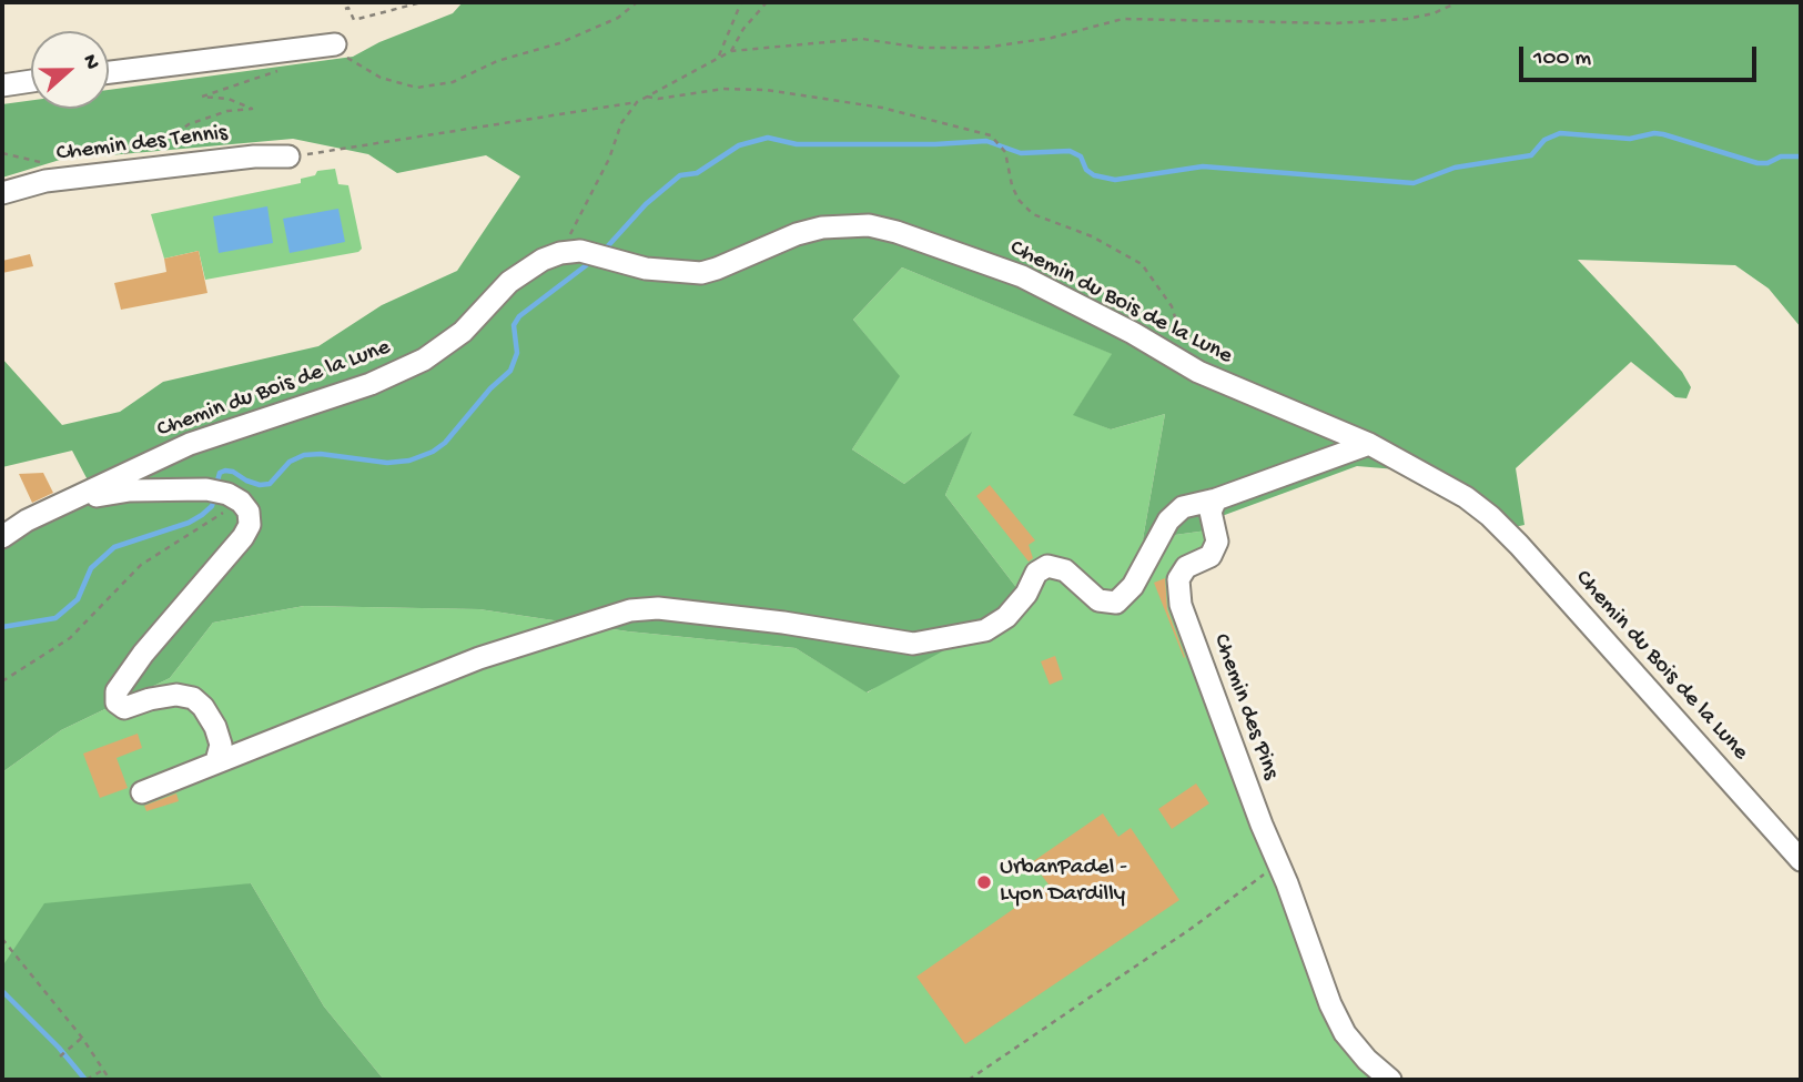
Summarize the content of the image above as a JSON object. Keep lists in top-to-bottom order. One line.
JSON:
{"streets":{"street":["Chemin des Tennis","Chemin du Bois de la Lune","Chemin des Pins"]},"places":["UrbanPadel - Lyon Dardilly"],"scale_bar":"100 m","north":"right"}
